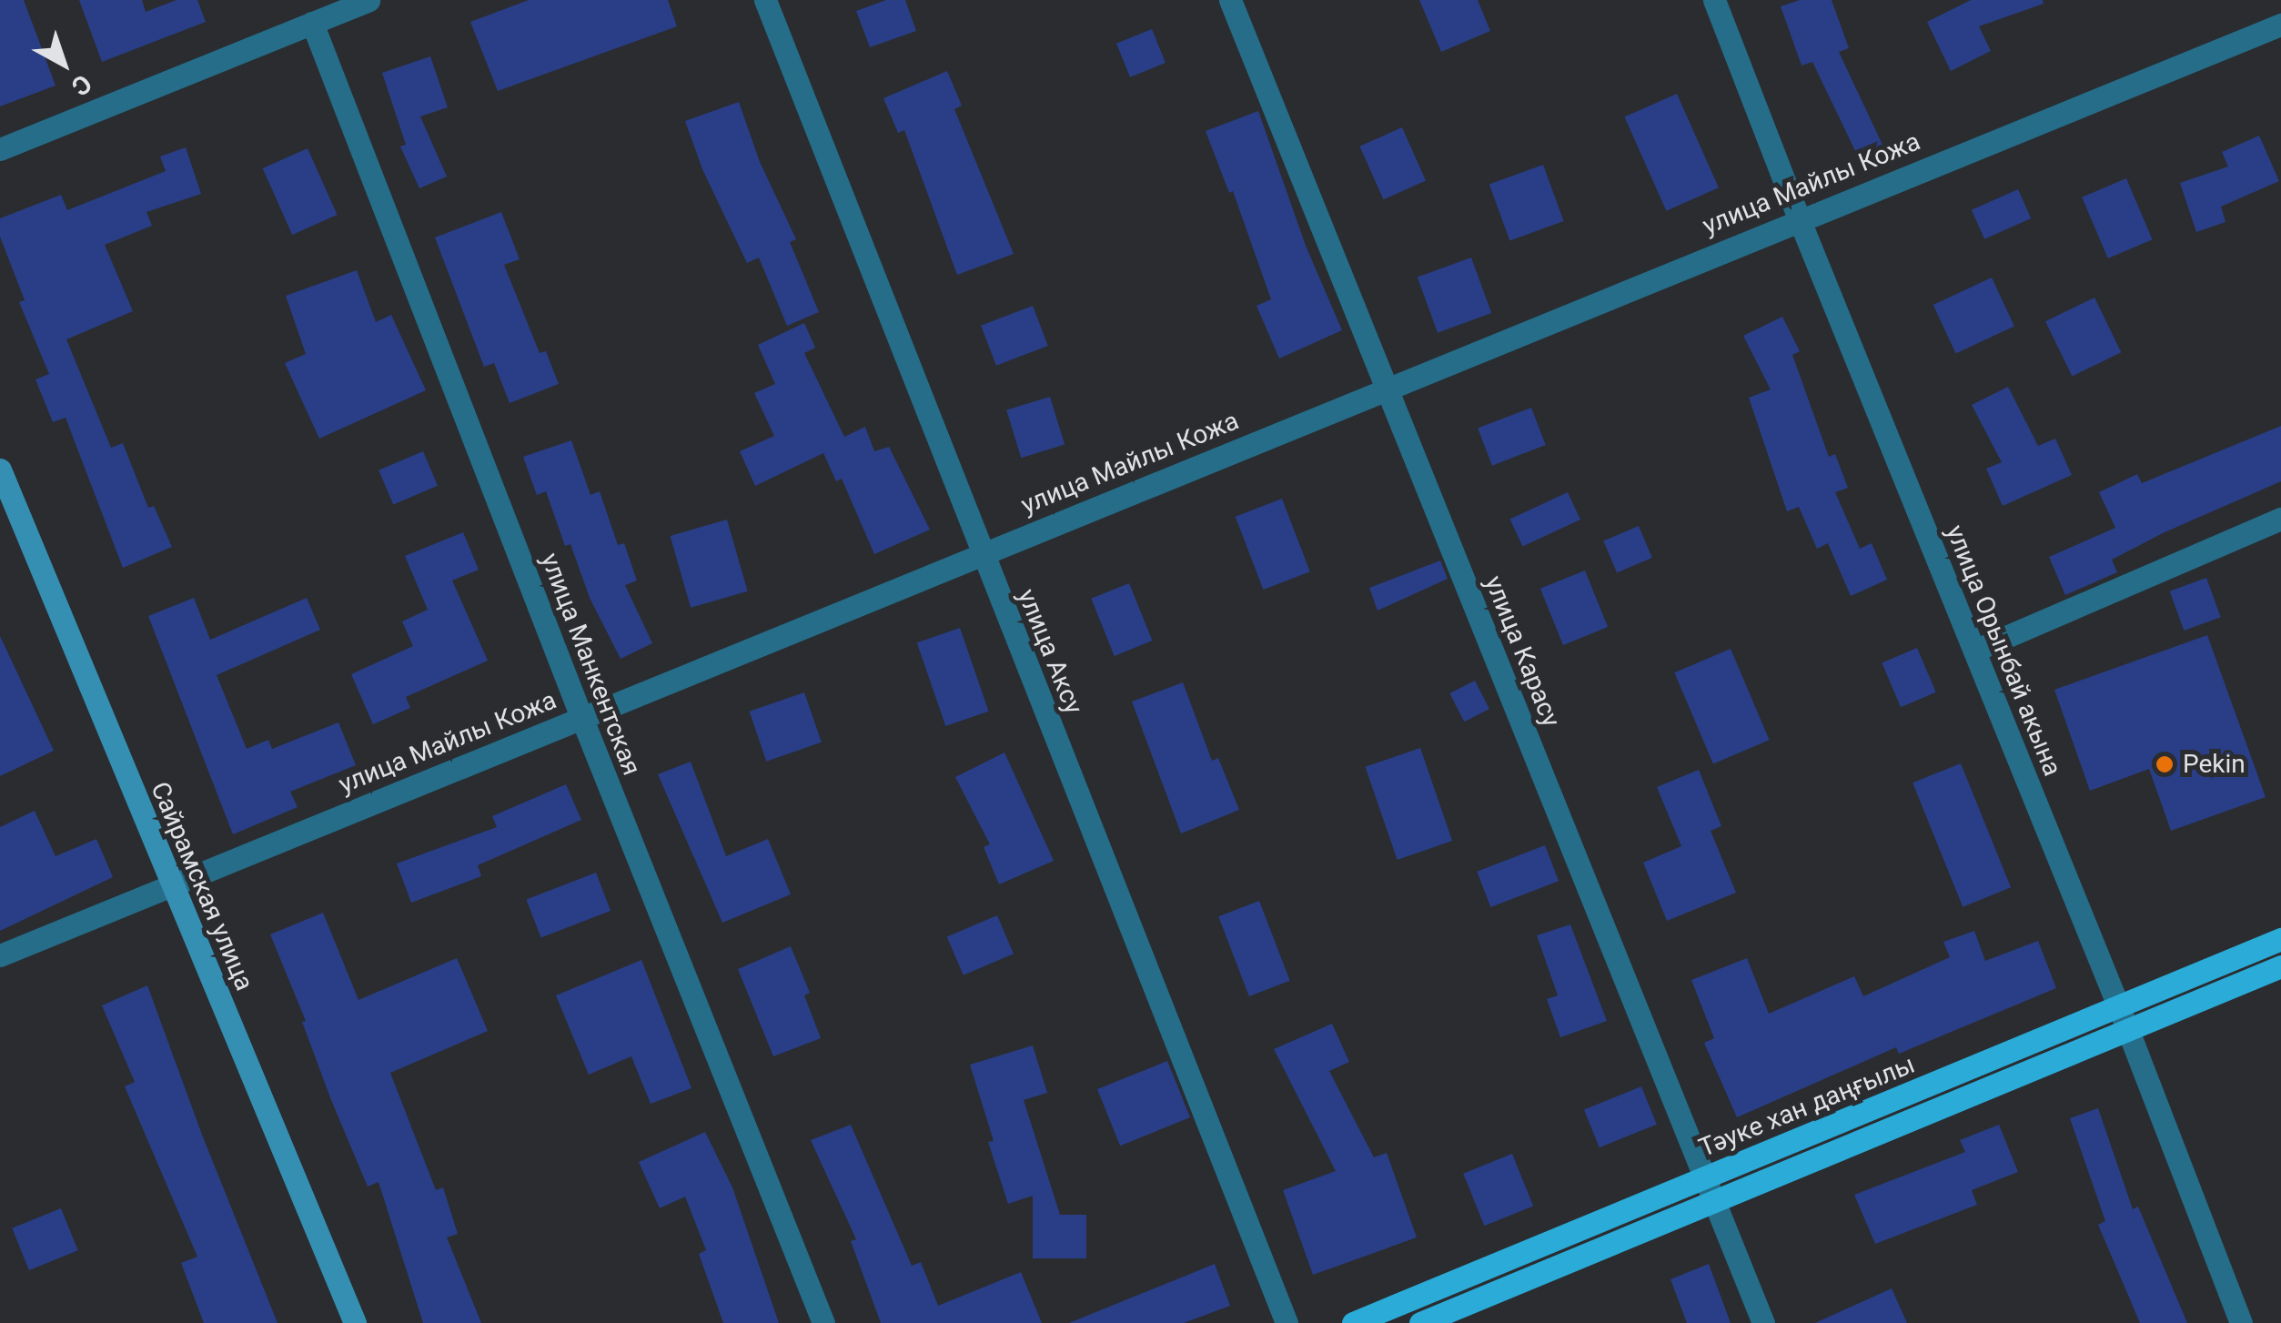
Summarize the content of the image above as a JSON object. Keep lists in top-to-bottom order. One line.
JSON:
{"streets":{"main road":["Сайрамская улица","Тәуке хан даңғылы"],"street":["улица Майлы Кожа","улица Орынбай акына","улица Аксу","улица Карасу","улица Манкентская"]},"crossings":[["улица Майлы Кожа","улица Орынбай акына"],["улица Майлы Кожа","улица Аксу"],["улица Майлы Кожа","улица Карасу"],["улица Майлы Кожа","улица Манкентская"],["улица Майлы Кожа","Сайрамская улица"],["улица Орынбай акына","Тәуке хан даңғылы"],["улица Карасу","Тәуке хан даңғылы"]],"places":["Pekin"],"north":"bottom right"}
